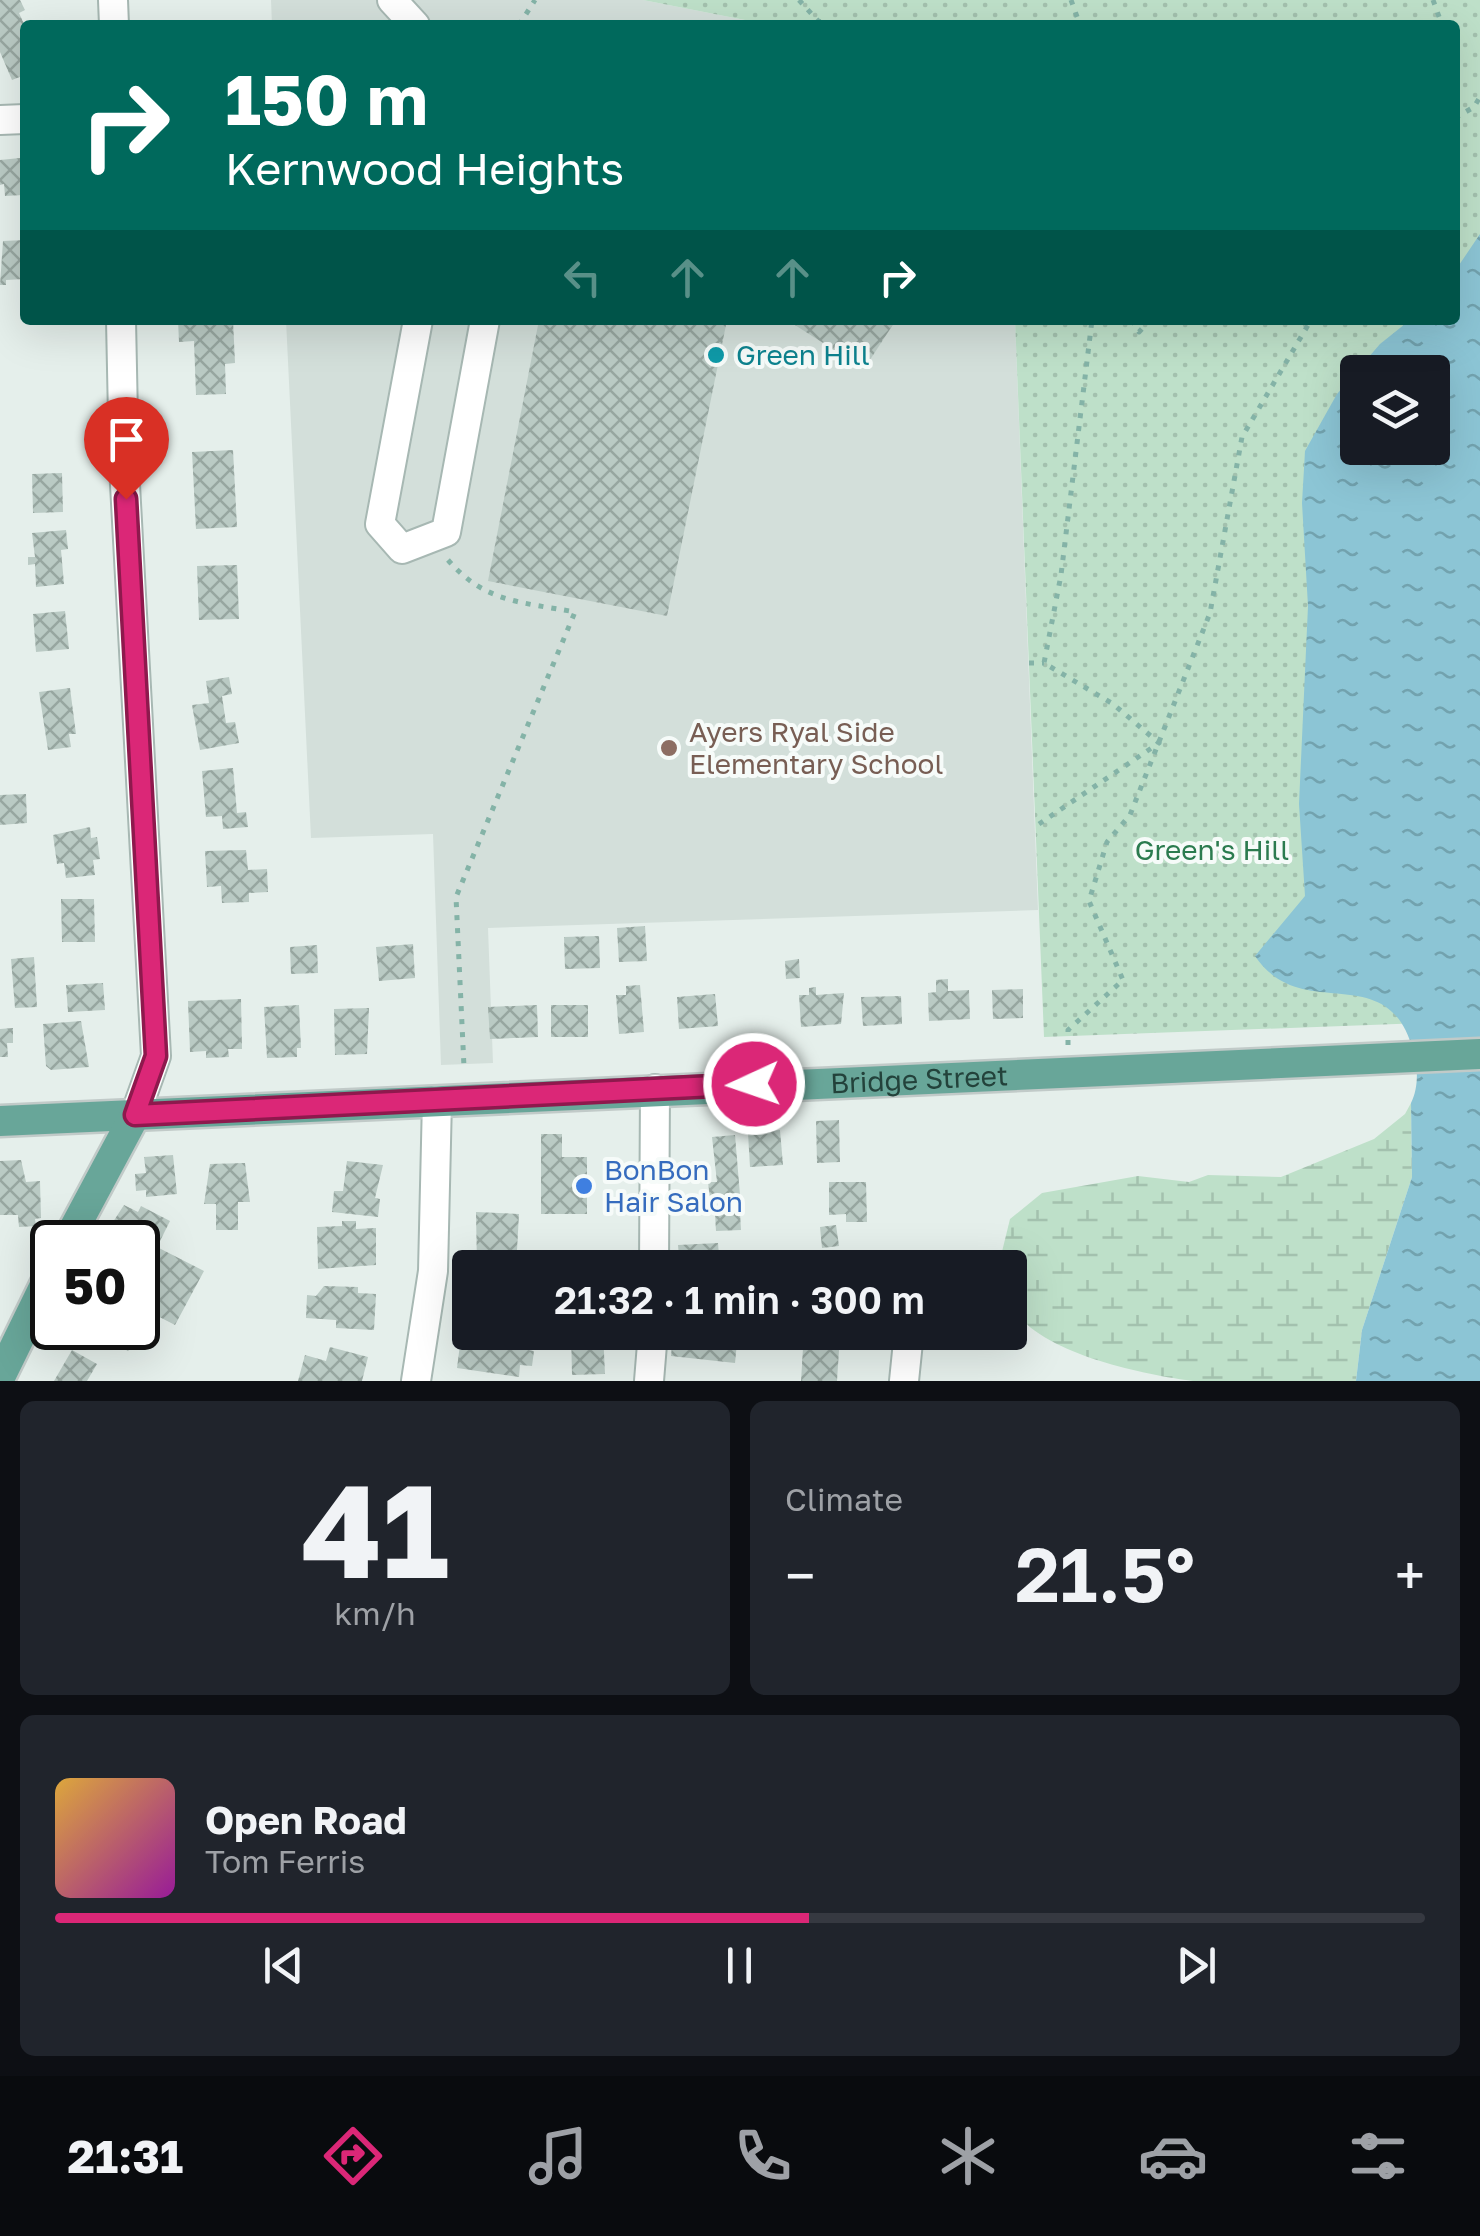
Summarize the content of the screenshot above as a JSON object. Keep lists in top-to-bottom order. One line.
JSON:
{"streets":{"main road":["Bridge Street"]},"parks":["Green's Hill"],"places":["Green Hill","Ayers Ryal Side Elementary School","BonBon Hair Salon"],"page":{"turn":["150 m","Kernwood Heights"],"limit":"50","trip":"21:32 · 1 min · 300 m","tile":[["41","km/h"],"Climate"],"heat":["−","21.5°","+"],"song":["Open Road","Tom Ferris"],"tabs":"21:31"}}
